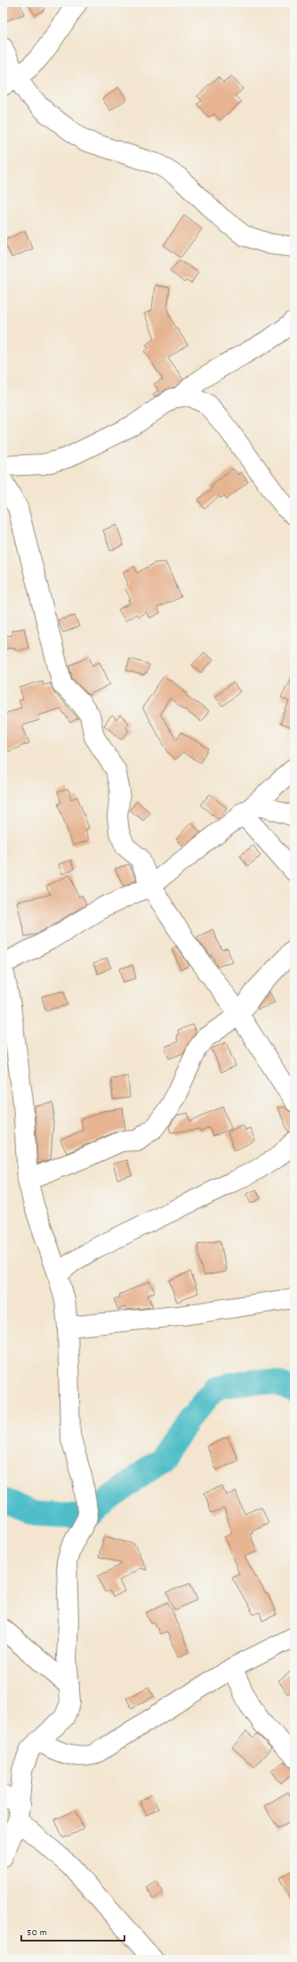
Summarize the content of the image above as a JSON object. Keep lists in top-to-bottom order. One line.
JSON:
{"scale_bar":"50 m"}
